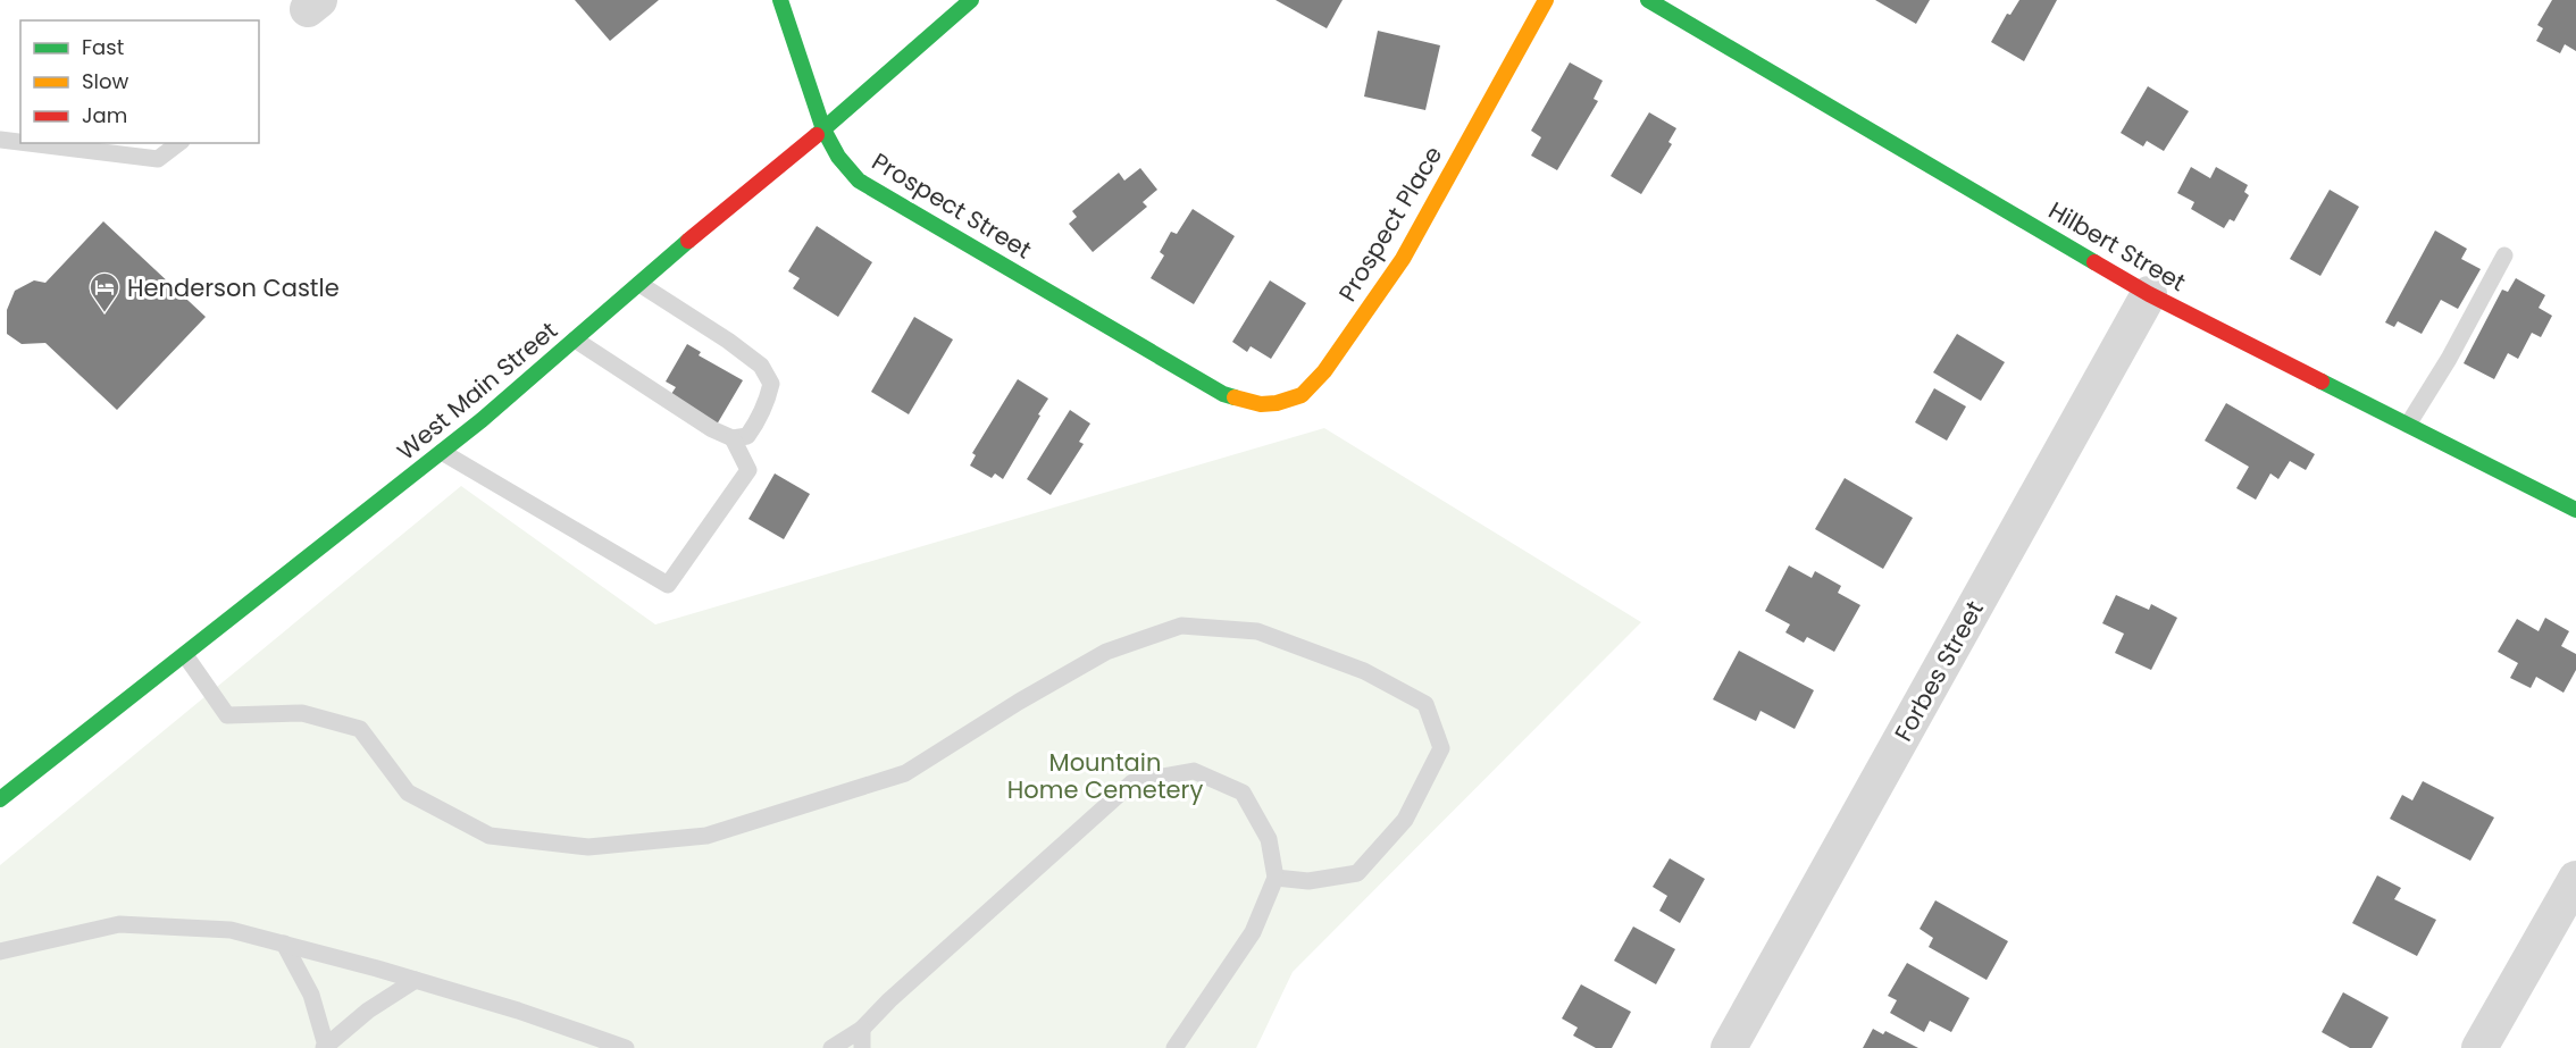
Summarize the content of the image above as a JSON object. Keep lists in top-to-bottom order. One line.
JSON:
{"streets":{"street":["Prospect Street","Prospect Place","Hilbert Street","West Main Street","Forbes Street"]},"crossings":[["Prospect Street","Prospect Place"],["Prospect Street","West Main Street"],["Hilbert Street","Forbes Street"]],"parks":["Mountain Home Cemetery"],"places":{"hotel":["Henderson Castle"]},"legend":["Fast","Slow","Jam"]}
